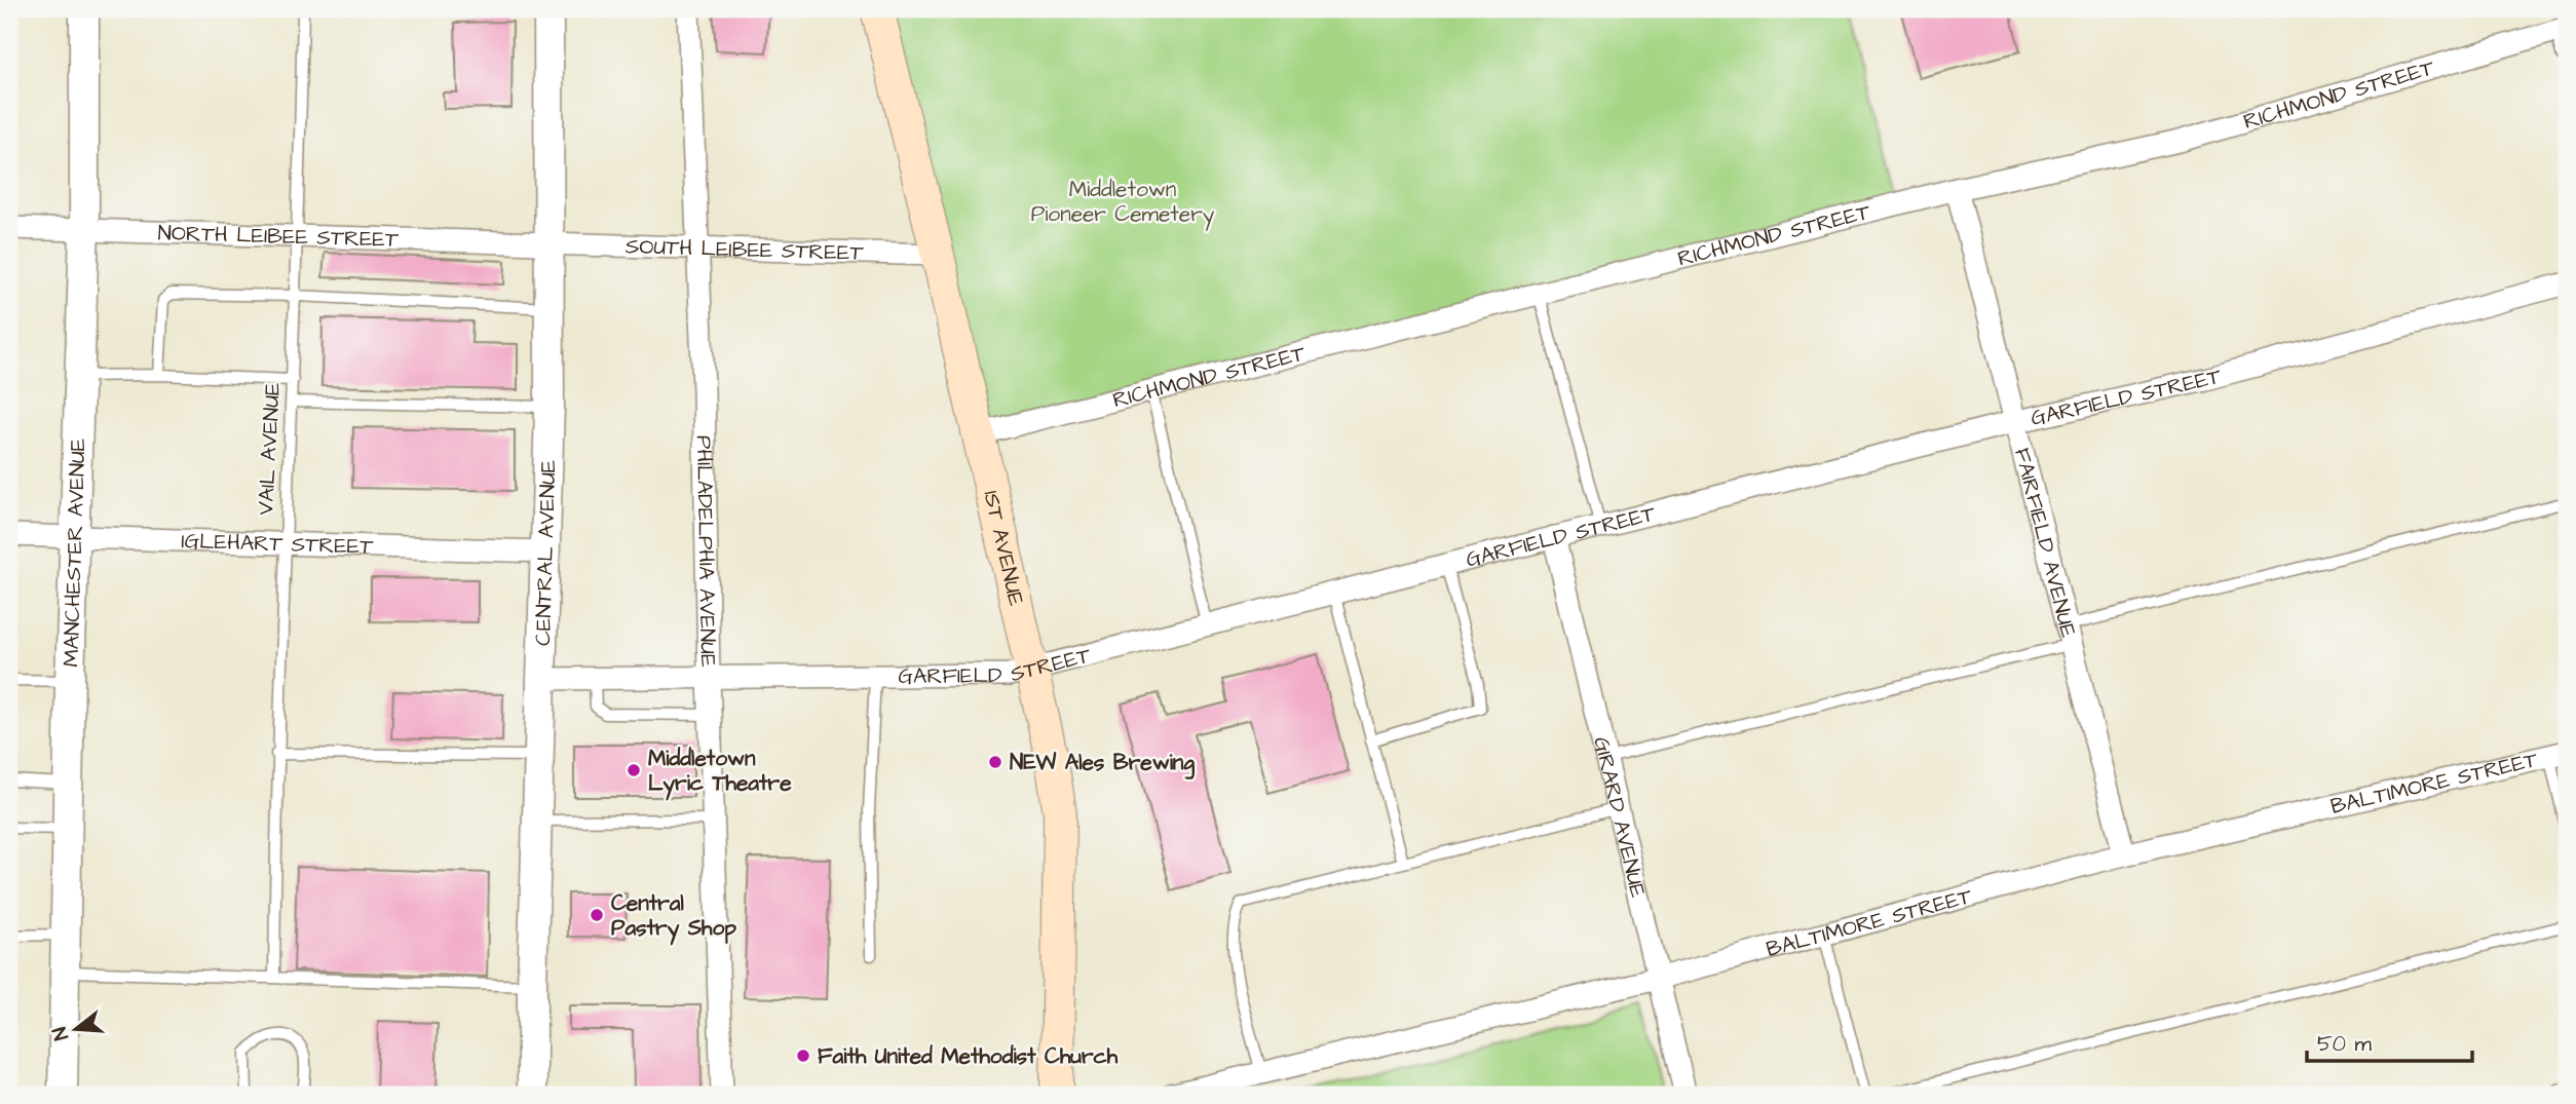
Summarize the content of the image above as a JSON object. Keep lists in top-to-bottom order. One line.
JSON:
{"streets":{"main road":["1ST AVENUE"],"street":["RICHMOND STREET","NORTH LEIBEE STREET","SOUTH LEIBEE STREET","GARFIELD STREET","FAIRFIELD AVENUE","IGLEHART STREET","PHILADELPHIA AVENUE","MANCHESTER AVENUE","CENTRAL AVENUE","BALTIMORE STREET","GIRARD AVENUE"],"lane":["VAIL AVENUE"]},"crossings":[["RICHMOND STREET","FAIRFIELD AVENUE"],["RICHMOND STREET","1ST AVENUE"],["NORTH LEIBEE STREET","SOUTH LEIBEE STREET"],["NORTH LEIBEE STREET","VAIL AVENUE"],["NORTH LEIBEE STREET","MANCHESTER AVENUE"],["NORTH LEIBEE STREET","CENTRAL AVENUE"],["SOUTH LEIBEE STREET","1ST AVENUE"],["SOUTH LEIBEE STREET","PHILADELPHIA AVENUE"],["SOUTH LEIBEE STREET","CENTRAL AVENUE"],["GARFIELD STREET","FAIRFIELD AVENUE"],["GARFIELD STREET","1ST AVENUE"],["GARFIELD STREET","PHILADELPHIA AVENUE"],["GARFIELD STREET","CENTRAL AVENUE"],["GARFIELD STREET","GIRARD AVENUE"],["VAIL AVENUE","IGLEHART STREET"],["FAIRFIELD AVENUE","BALTIMORE STREET"],["IGLEHART STREET","MANCHESTER AVENUE"],["IGLEHART STREET","CENTRAL AVENUE"],["BALTIMORE STREET","GIRARD AVENUE"]],"parks":["Middletown Pioneer Cemetery"],"places":["NEW Ales Brewing","Middletown Lyric Theatre","Central Pastry Shop","Faith United Methodist Church"],"scale_bar":"50 m","north":"left"}
